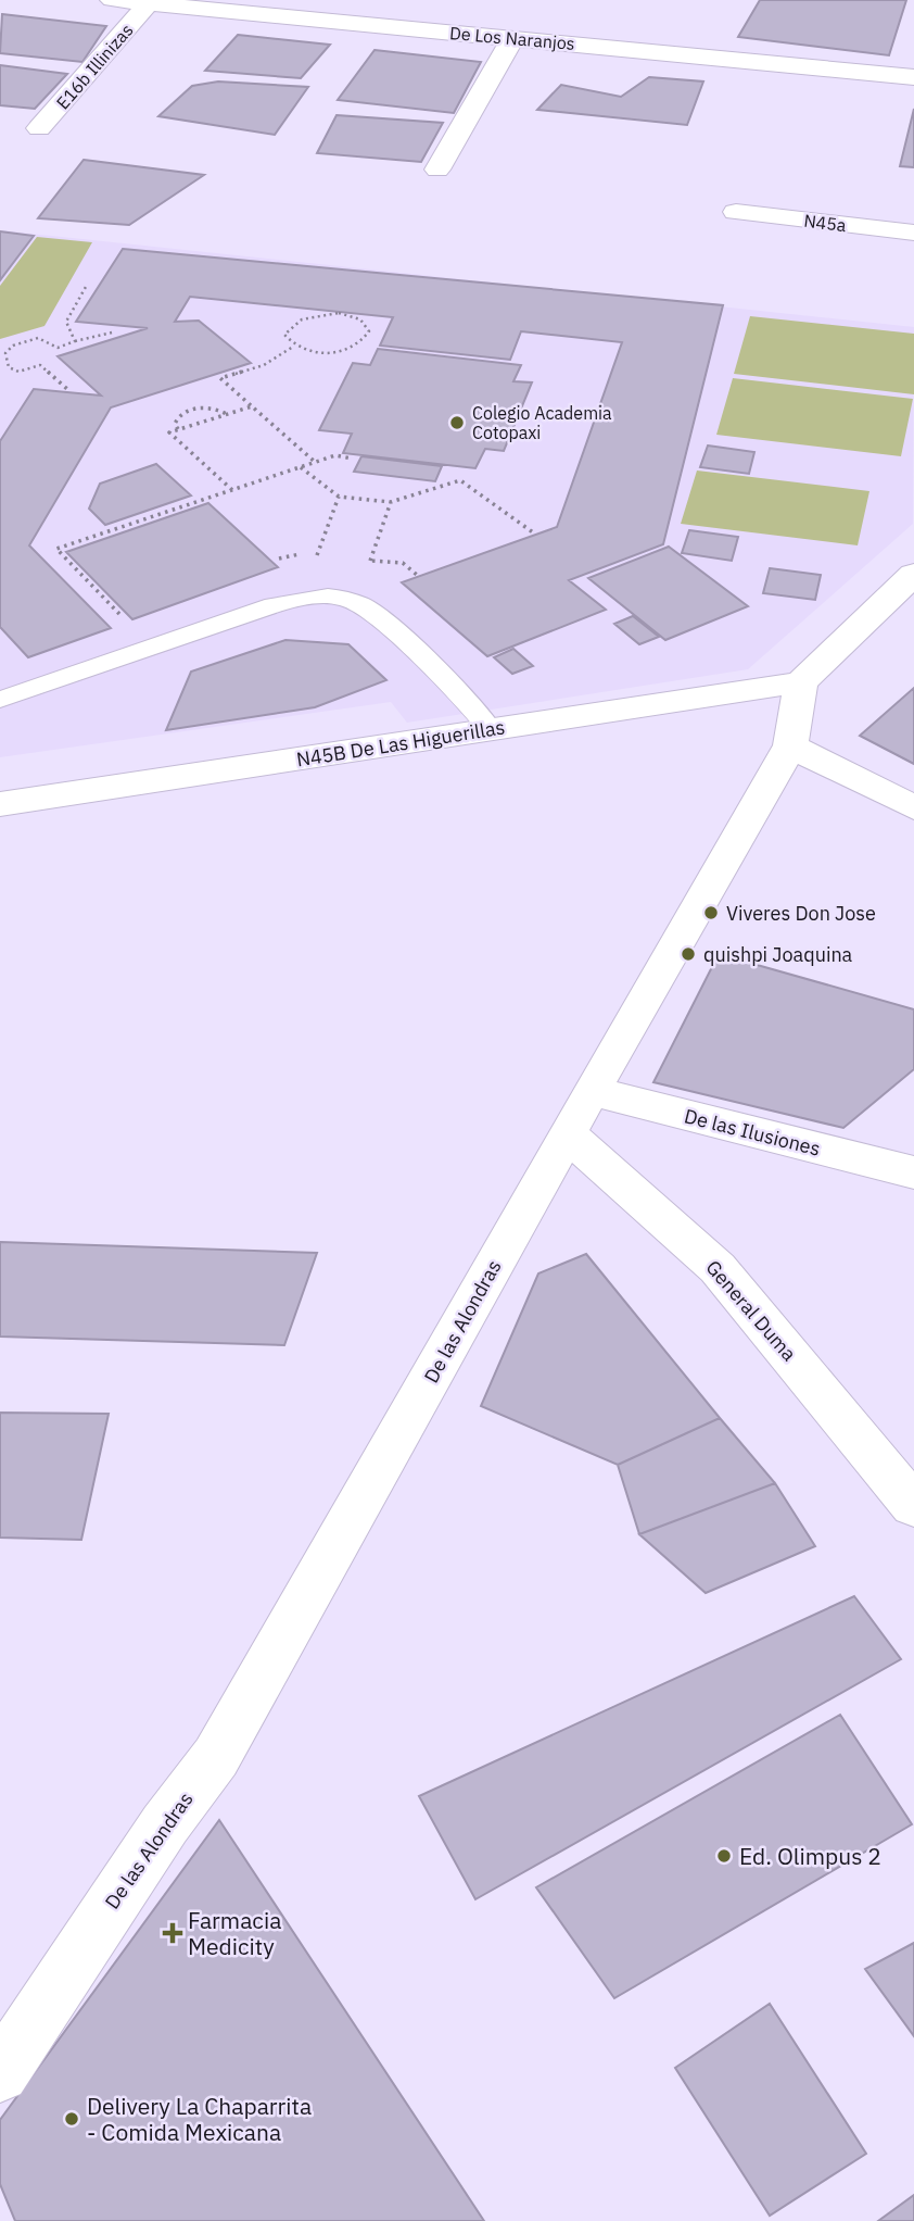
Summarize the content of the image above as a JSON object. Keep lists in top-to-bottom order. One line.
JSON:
{"streets":{"street":["De Los Naranjos","E16b Illinizas","N45a","N45B De Las Higuerillas","De las Ilusiones","General Duma","De las Alondras"]},"crossings":[["De Los Naranjos","E16b Illinizas"],["N45B De Las Higuerillas","De las Alondras"],["De las Ilusiones","General Duma"],["De las Ilusiones","De las Alondras"],["General Duma","De las Alondras"]],"places":{"other":["Colegio Academia Cotopaxi","Viveres Don Jose","quishpi Joaquina","Ed. Olimpus 2","Delivery La Chaparrita - Comida Mexicana"],"health":["Farmacia Medicity"]}}
